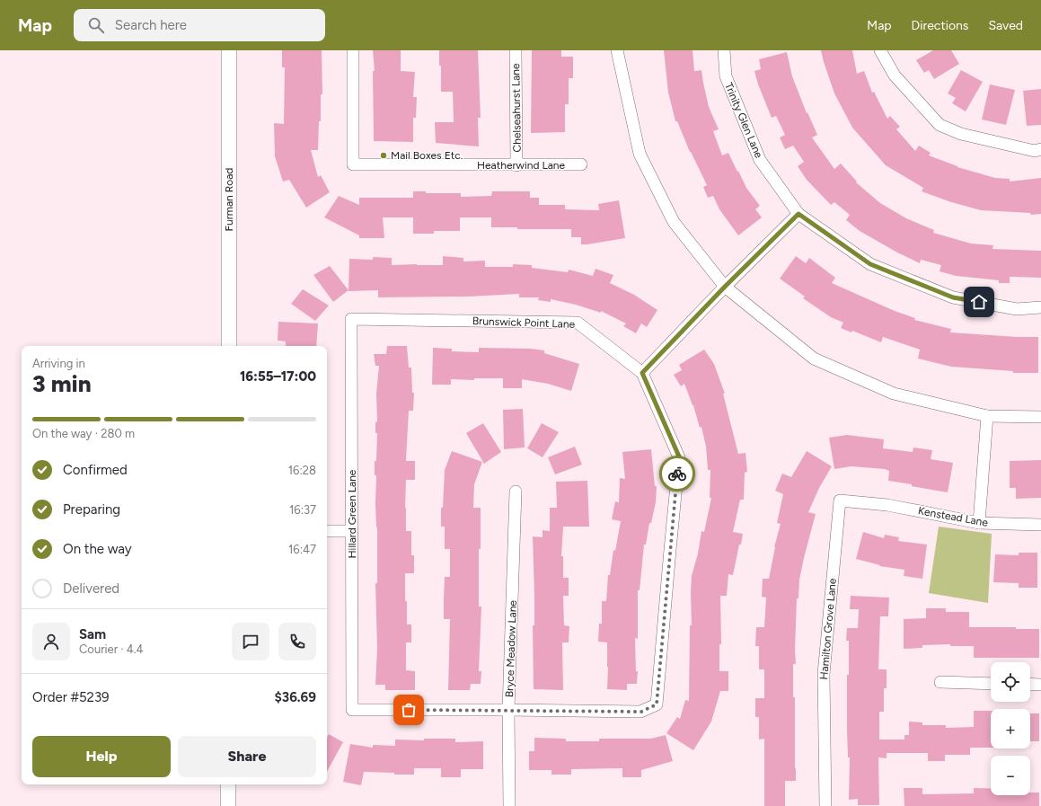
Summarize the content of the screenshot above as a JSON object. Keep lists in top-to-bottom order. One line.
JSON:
{"streets":{"street":["Chelseahurst Lane","Trinity Glen Lane","Heatherwind Lane","Furman Road","Brunswick Point Lane","Hillard Green Lane","Kenstead Lane","Hamilton Grove Lane","Bryce Meadow Lane"]},"crossings":[["Chelseahurst Lane","Heatherwind Lane"],["Brunswick Point Lane","Hillard Green Lane"],["Brunswick Point Lane","Bryce Meadow Lane"],["Hillard Green Lane","Bryce Meadow Lane"],["Kenstead Lane","Hamilton Grove Lane"]],"places":["Mail Boxes Etc."],"page":{"header":"Map","search":"Search here","nav":["Map","Directions","Saved"],"heading":["3 min","Arriving in","16:55–17:00"],"panel":["Sam","Courier · 4.4","Order #5239","$36.69"],"bar":"On the way · 280 m","list":[["Confirmed","16:28"],["Preparing","16:37"],["On the way","16:47"],"Delivered"],"map_buttons":["+","−"],"buttons":["Help","Share"]}}
